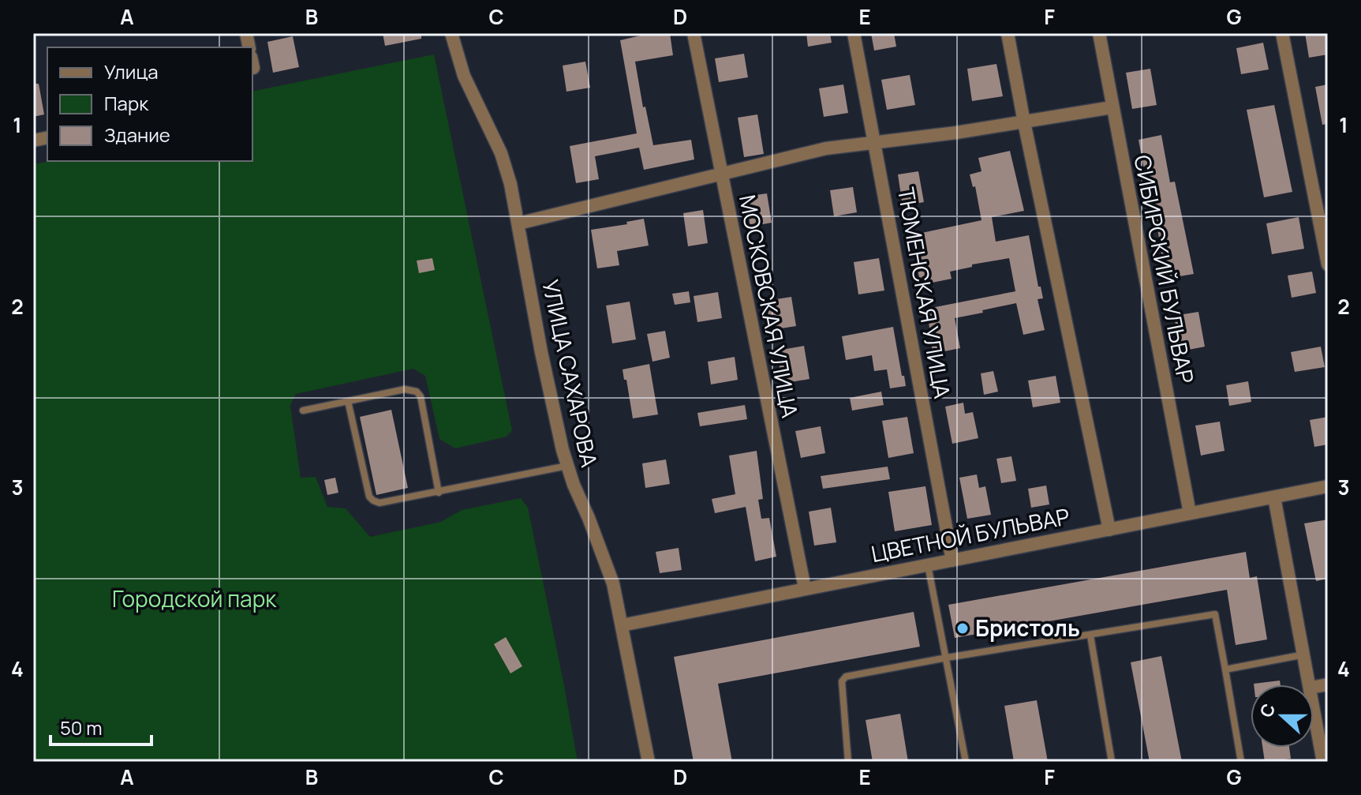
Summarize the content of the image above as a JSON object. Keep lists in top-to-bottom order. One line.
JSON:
{"streets":{"street":["СИБИРСКИЙ БУЛЬВАР","ТЮМЕНСКАЯ УЛИЦА","МОСКОВСКАЯ УЛИЦА","УЛИЦА САХАРОВА","ЦВЕТНОЙ БУЛЬВАР"]},"crossings":[["СИБИРСКИЙ БУЛЬВАР","ЦВЕТНОЙ БУЛЬВАР"],["ТЮМЕНСКАЯ УЛИЦА","ЦВЕТНОЙ БУЛЬВАР"],["МОСКОВСКАЯ УЛИЦА","ЦВЕТНОЙ БУЛЬВАР"],["УЛИЦА САХАРОВА","ЦВЕТНОЙ БУЛЬВАР"]],"parks":["Городской парк"],"places":["Бристоль"],"legend":["Улица","Парк","Здание"],"scale_bar":"50 m","north":"left","grid":{"columns":["A","B","C","D","E","F","G"],"rows":["1","2","3","4"]}}
